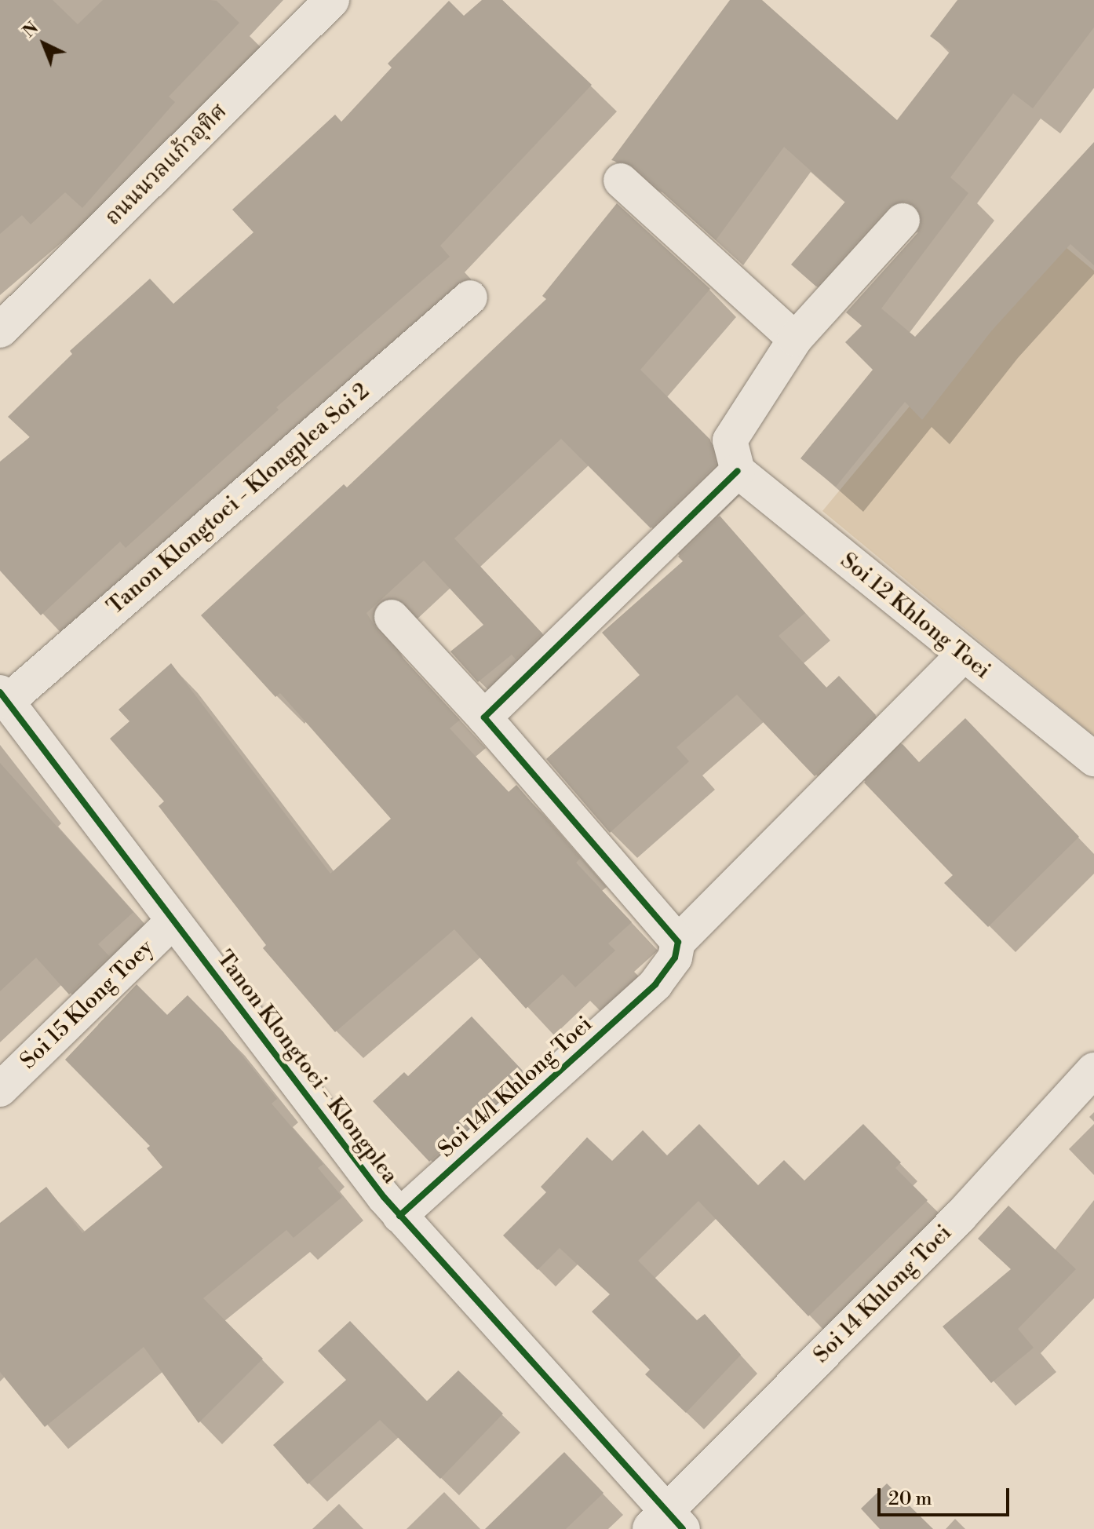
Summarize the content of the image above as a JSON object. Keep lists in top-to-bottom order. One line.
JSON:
{"streets":{"street":["ถนนนวลแก้วอุทิศ","Tanon Klongtoei - Klongplea Soi 2","Soi 12 Khlong Toei","Soi 15 Klong Toey","Tanon Klongtoei - Klongplea","Soi 14/1 Khlong Toei","Soi 14 Khlong Toei"]},"crossings":[["Tanon Klongtoei - Klongplea Soi 2","Tanon Klongtoei - Klongplea"],["Soi 15 Klong Toey","Tanon Klongtoei - Klongplea"],["Tanon Klongtoei - Klongplea","Soi 14/1 Khlong Toei"],["Tanon Klongtoei - Klongplea","Soi 14 Khlong Toei"]],"scale_bar":"20 m","north":"top left"}
